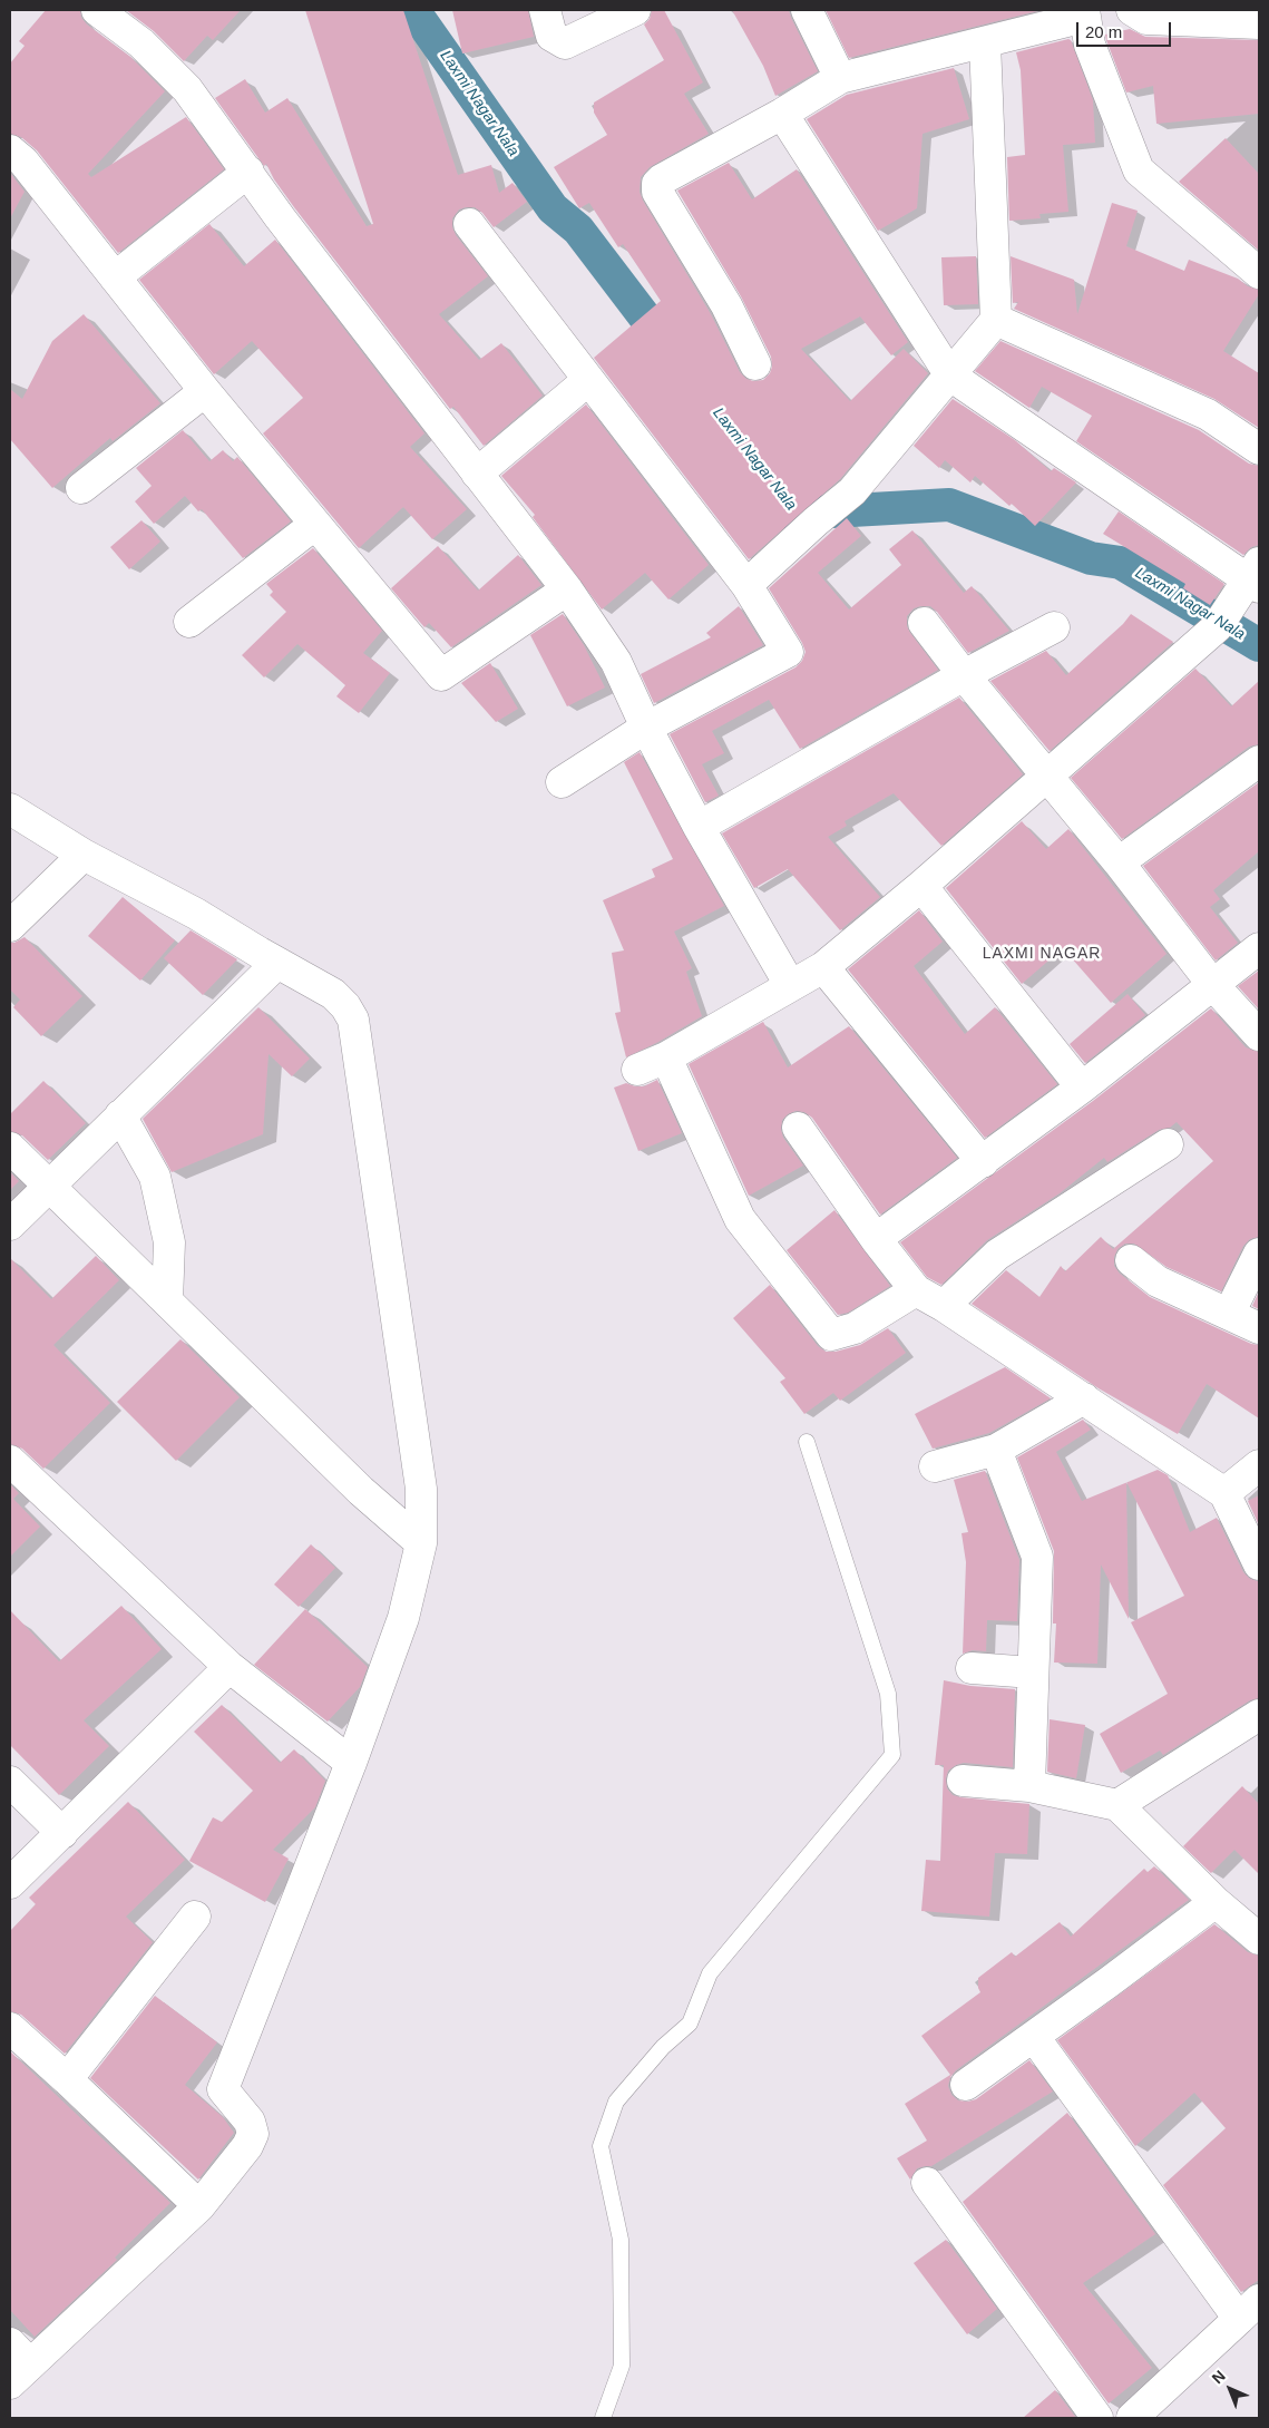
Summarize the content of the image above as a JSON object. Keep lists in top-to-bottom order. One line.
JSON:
{"districts":["LAXMI NAGAR"],"water":["Laxmi Nagar Nala"],"scale_bar":"20 m","north":"top left"}
